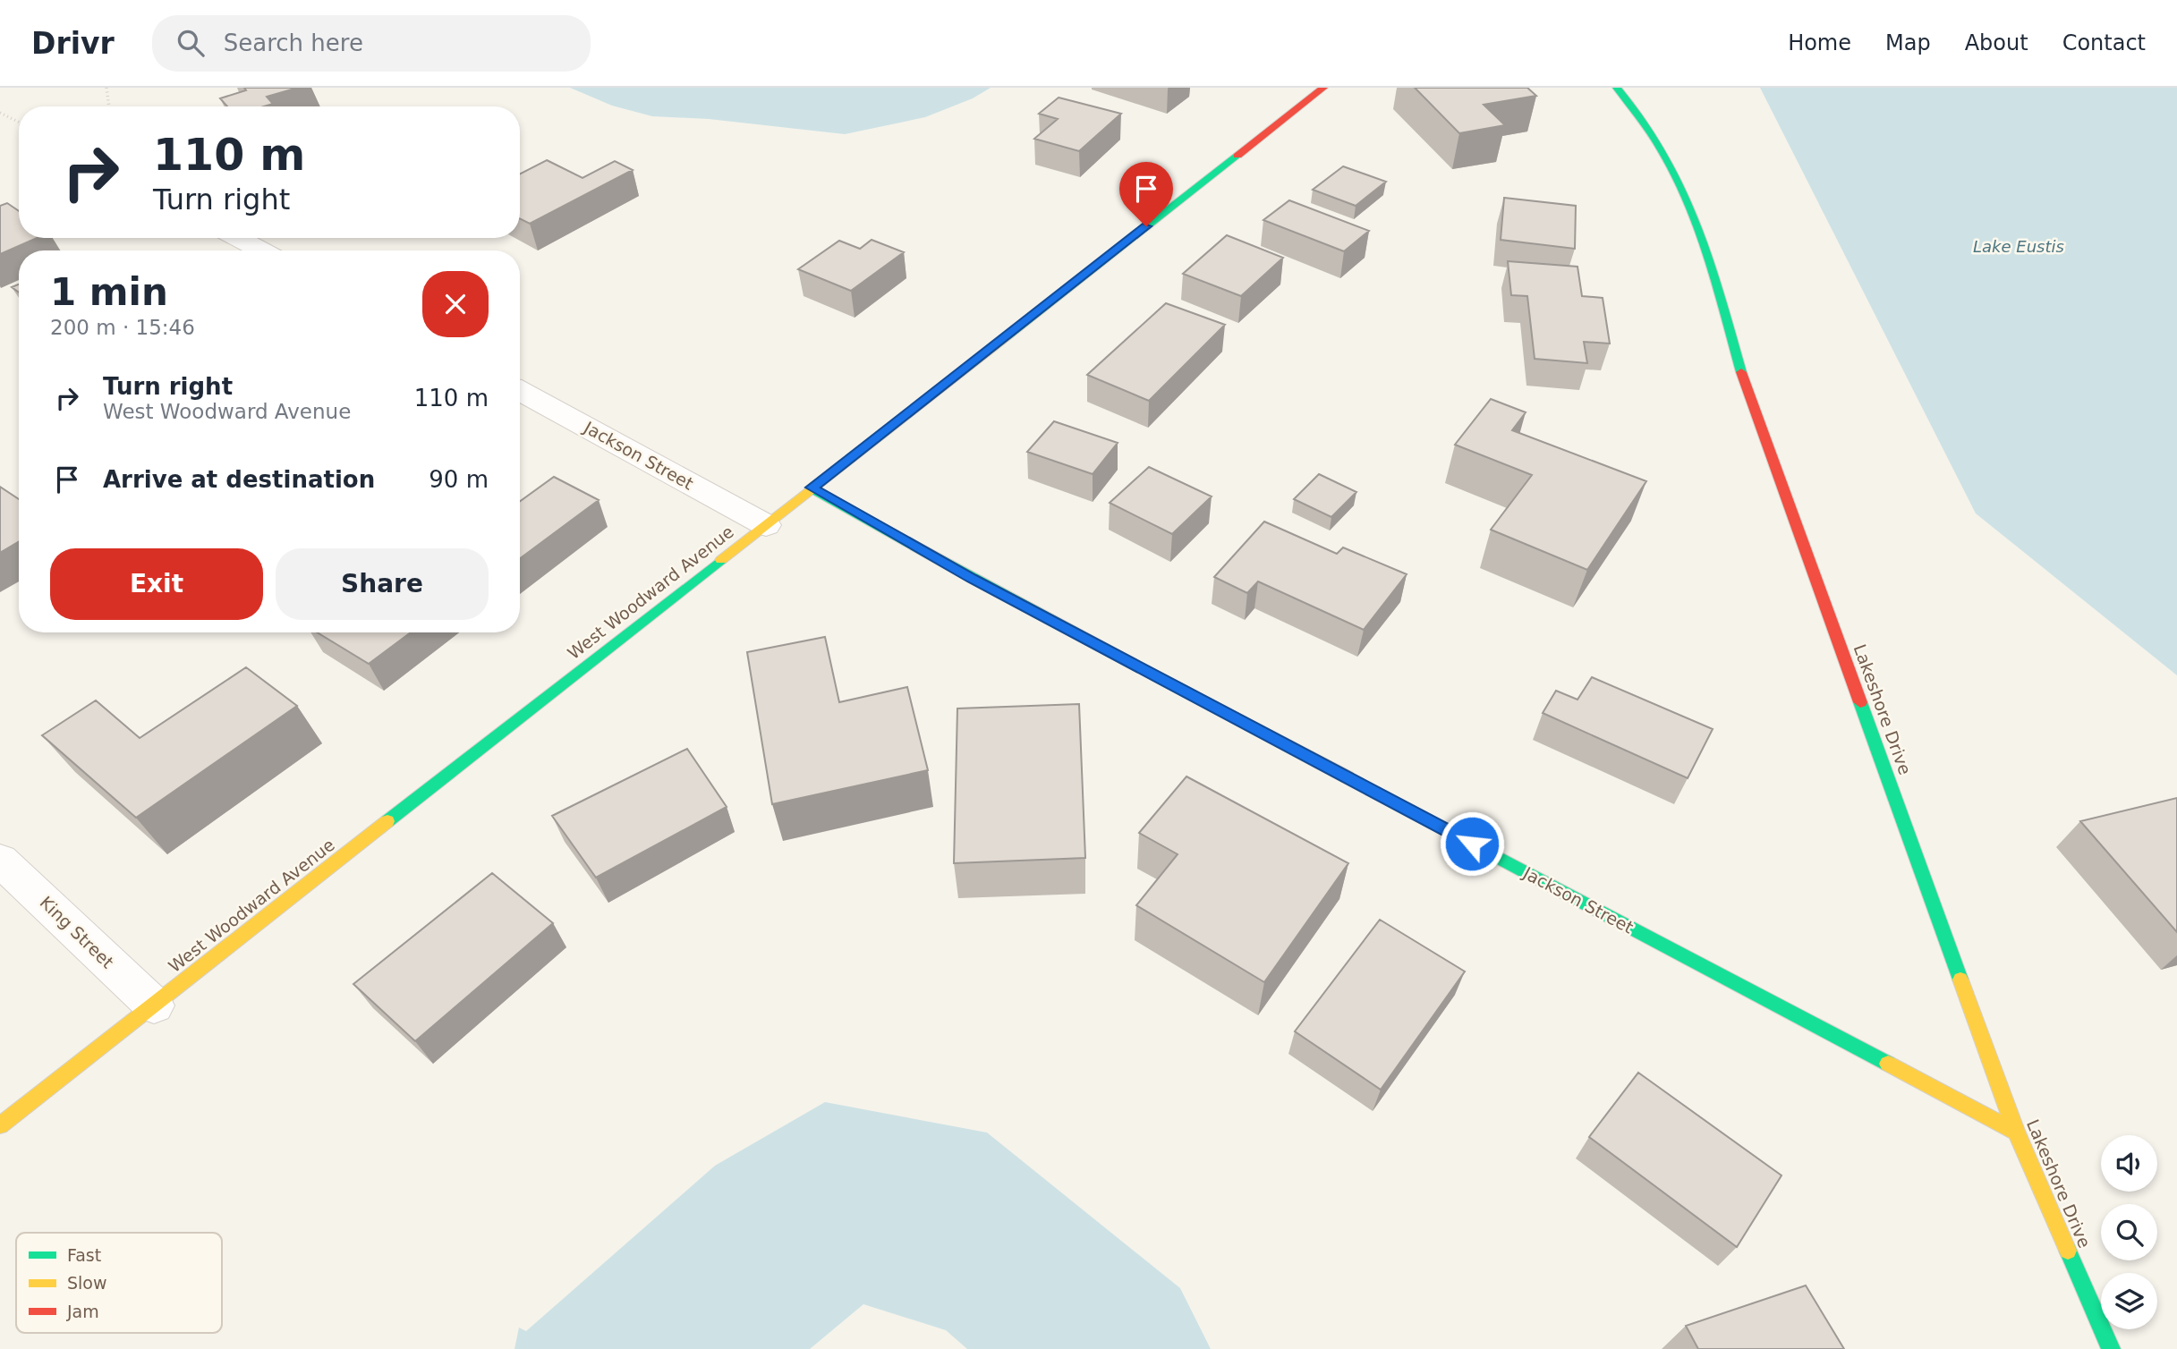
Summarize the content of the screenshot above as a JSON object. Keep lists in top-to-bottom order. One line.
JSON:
{"streets":{"street":["Jackson Street","West Woodward Avenue","Lakeshore Drive","King Street"]},"crossings":[["Jackson Street","West Woodward Avenue"],["Jackson Street","Lakeshore Drive"],["West Woodward Avenue","King Street"]],"water":["Lake Eustis"],"legend":["Fast","Slow","Jam"],"page":{"header":"Drivr","search":"Search here","nav":["Home","Map","About","Contact"],"turn":["110 m","Turn right"],"heading":["1 min","200 m · 15:46"],"list":[{"name":"Turn right","note":"West Woodward Avenue","value":"110 m"},{"name":"Arrive at destination","value":"90 m"}],"buttons":["Exit","Share"]}}
